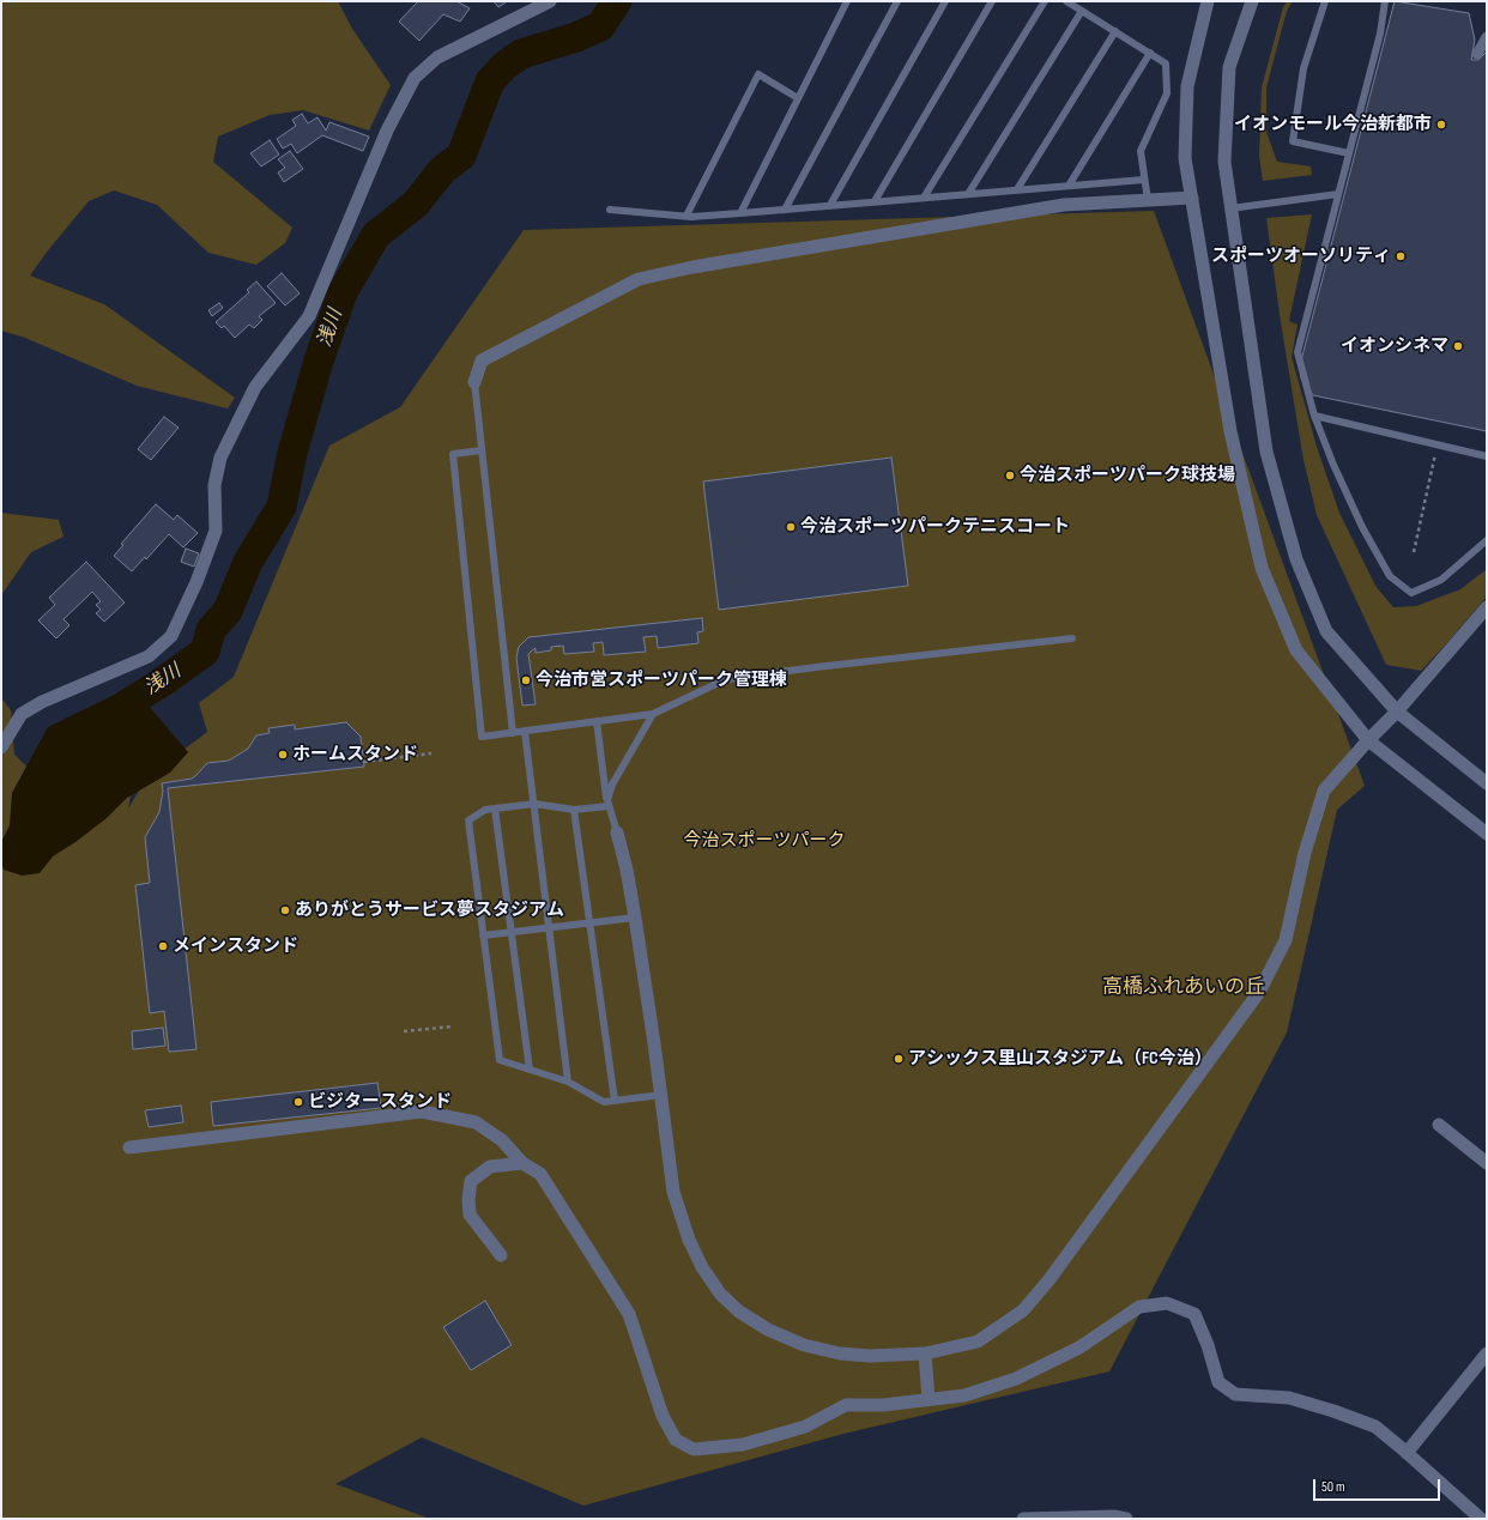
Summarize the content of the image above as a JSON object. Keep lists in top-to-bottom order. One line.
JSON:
{"districts":["高橋ふれあいの丘"],"water":["浅川"],"parks":["今治スポーツパーク"],"places":["イオンモール今治新都市","スポーツオーソリティ","イオンシネマ","今治スポーツパーク球技場","今治スポーツパークテニスコート","今治市営スポーツパーク管理棟","ホームスタンド","ありがとうサービス夢スタジアム","メインスタンド","アシックス里山スタジアム（FC今治）","ビジタースタンド"],"scale_bar":"50 m"}
